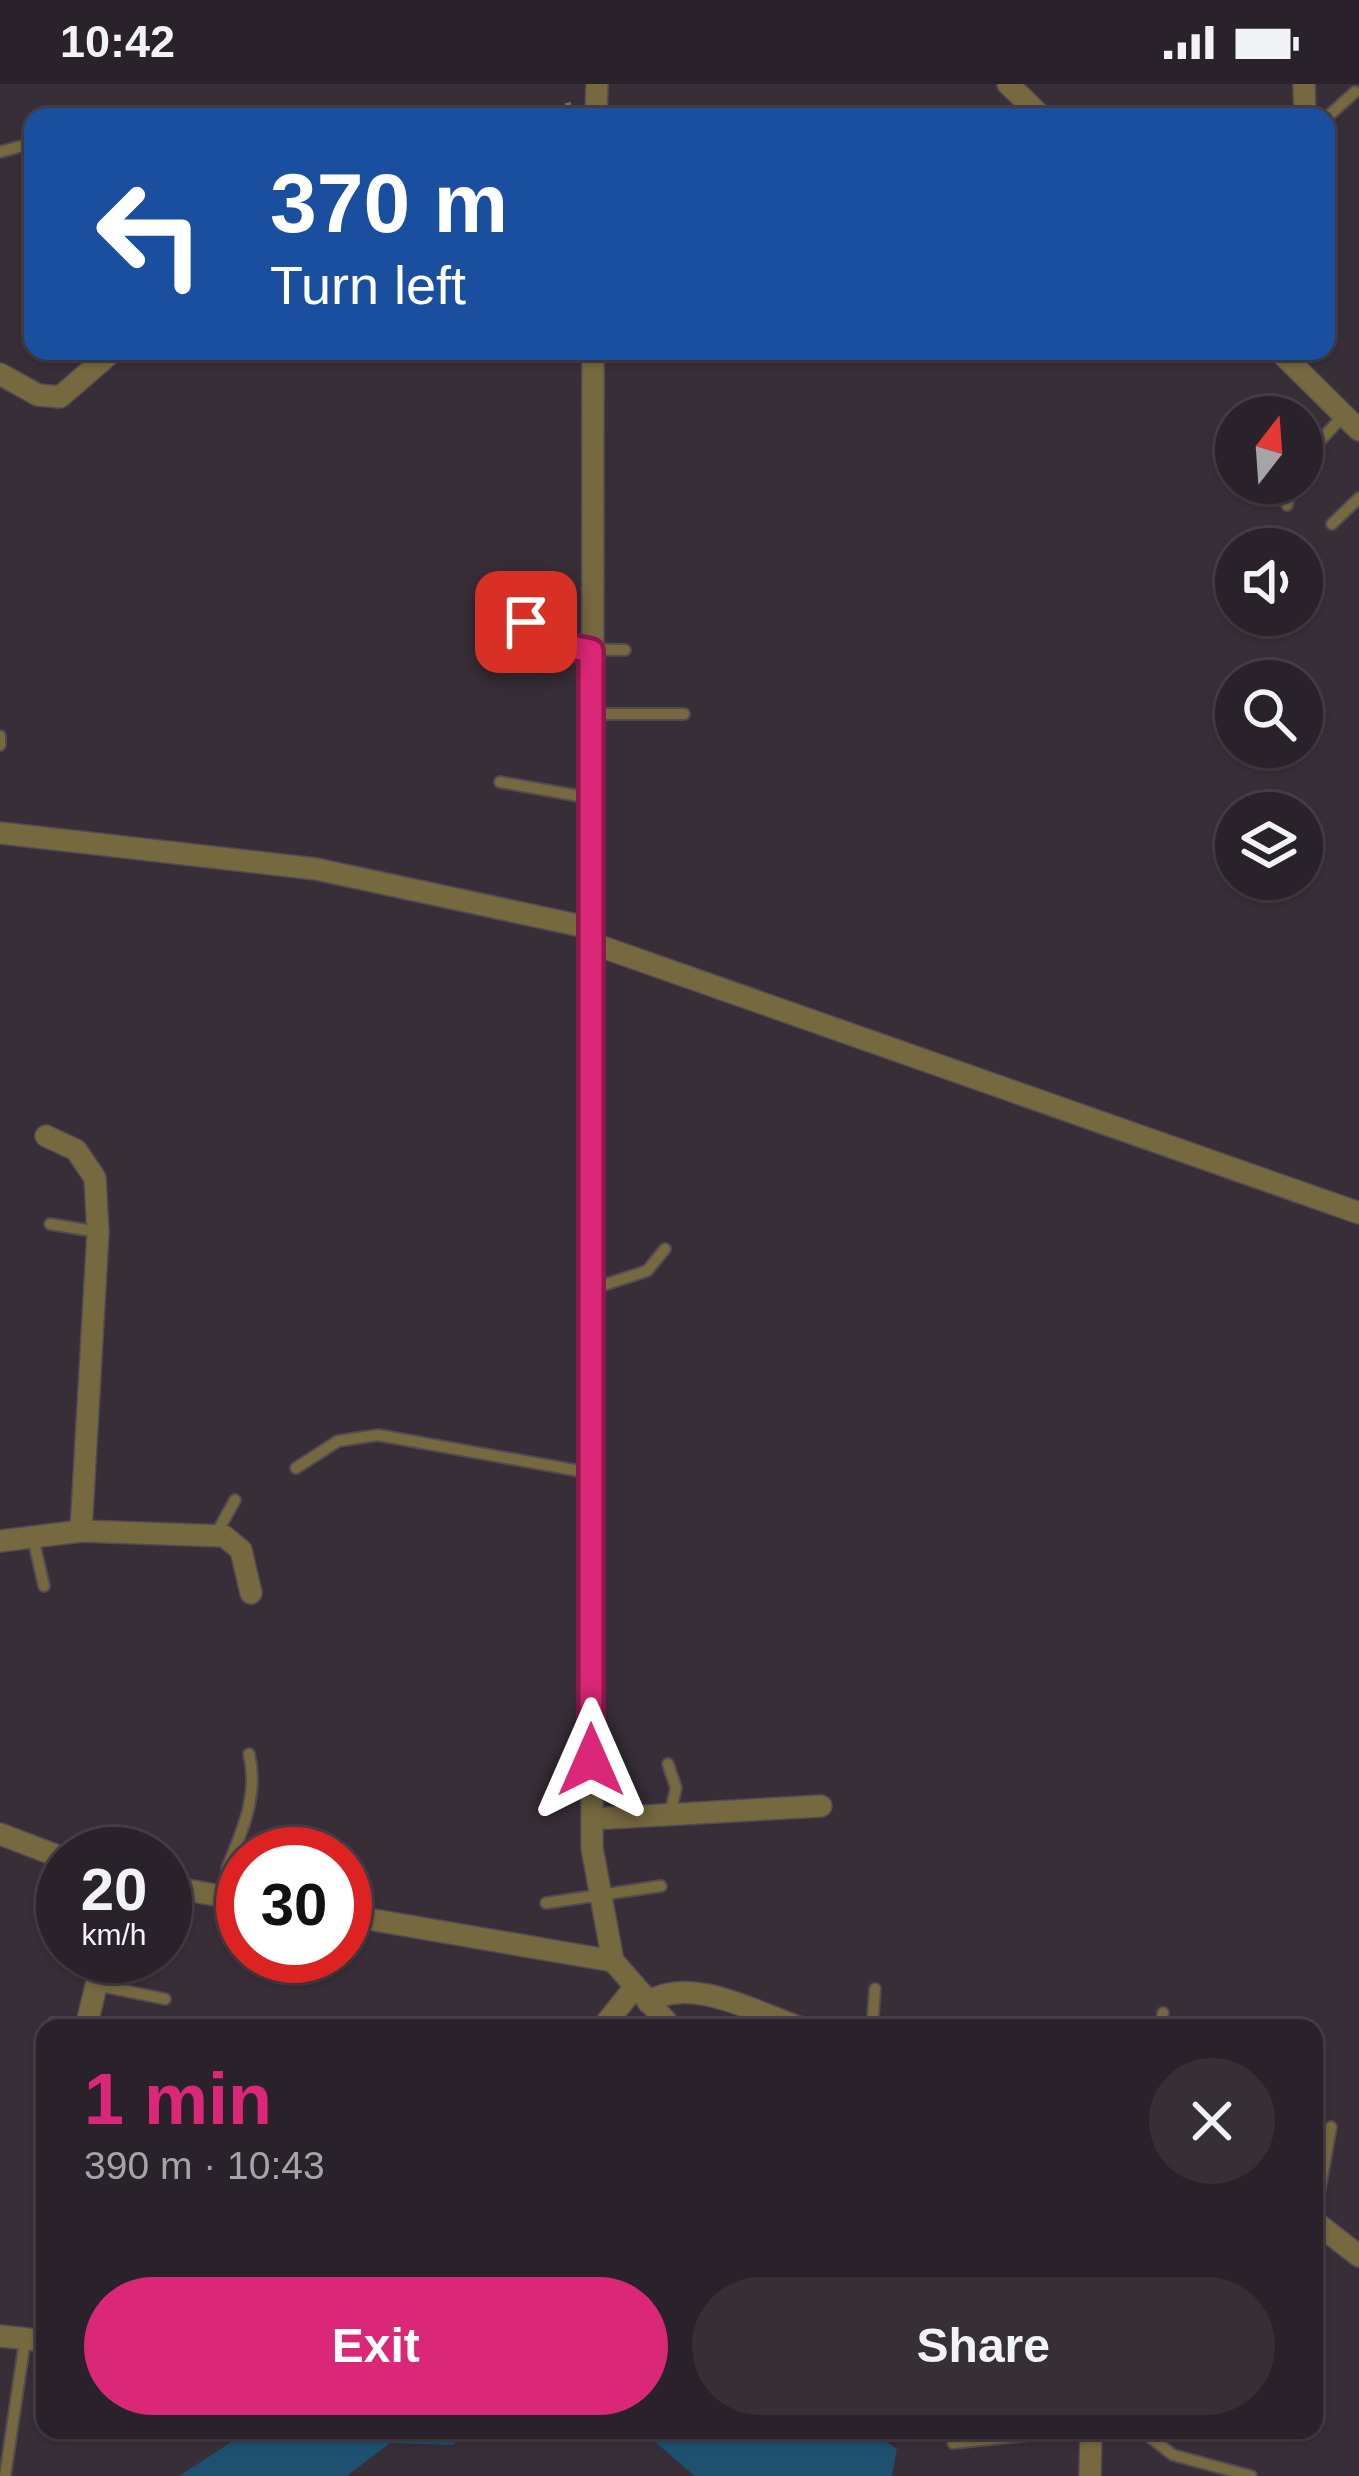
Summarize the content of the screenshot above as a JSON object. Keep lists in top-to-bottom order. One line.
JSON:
{"north":"top","page":{"status":"10:42","turn":["370 m","Turn left"],"speed":"20 km/h","limit":"30","heading":["1 min","390 m · 10:43"],"buttons":["Exit","Share"]}}
